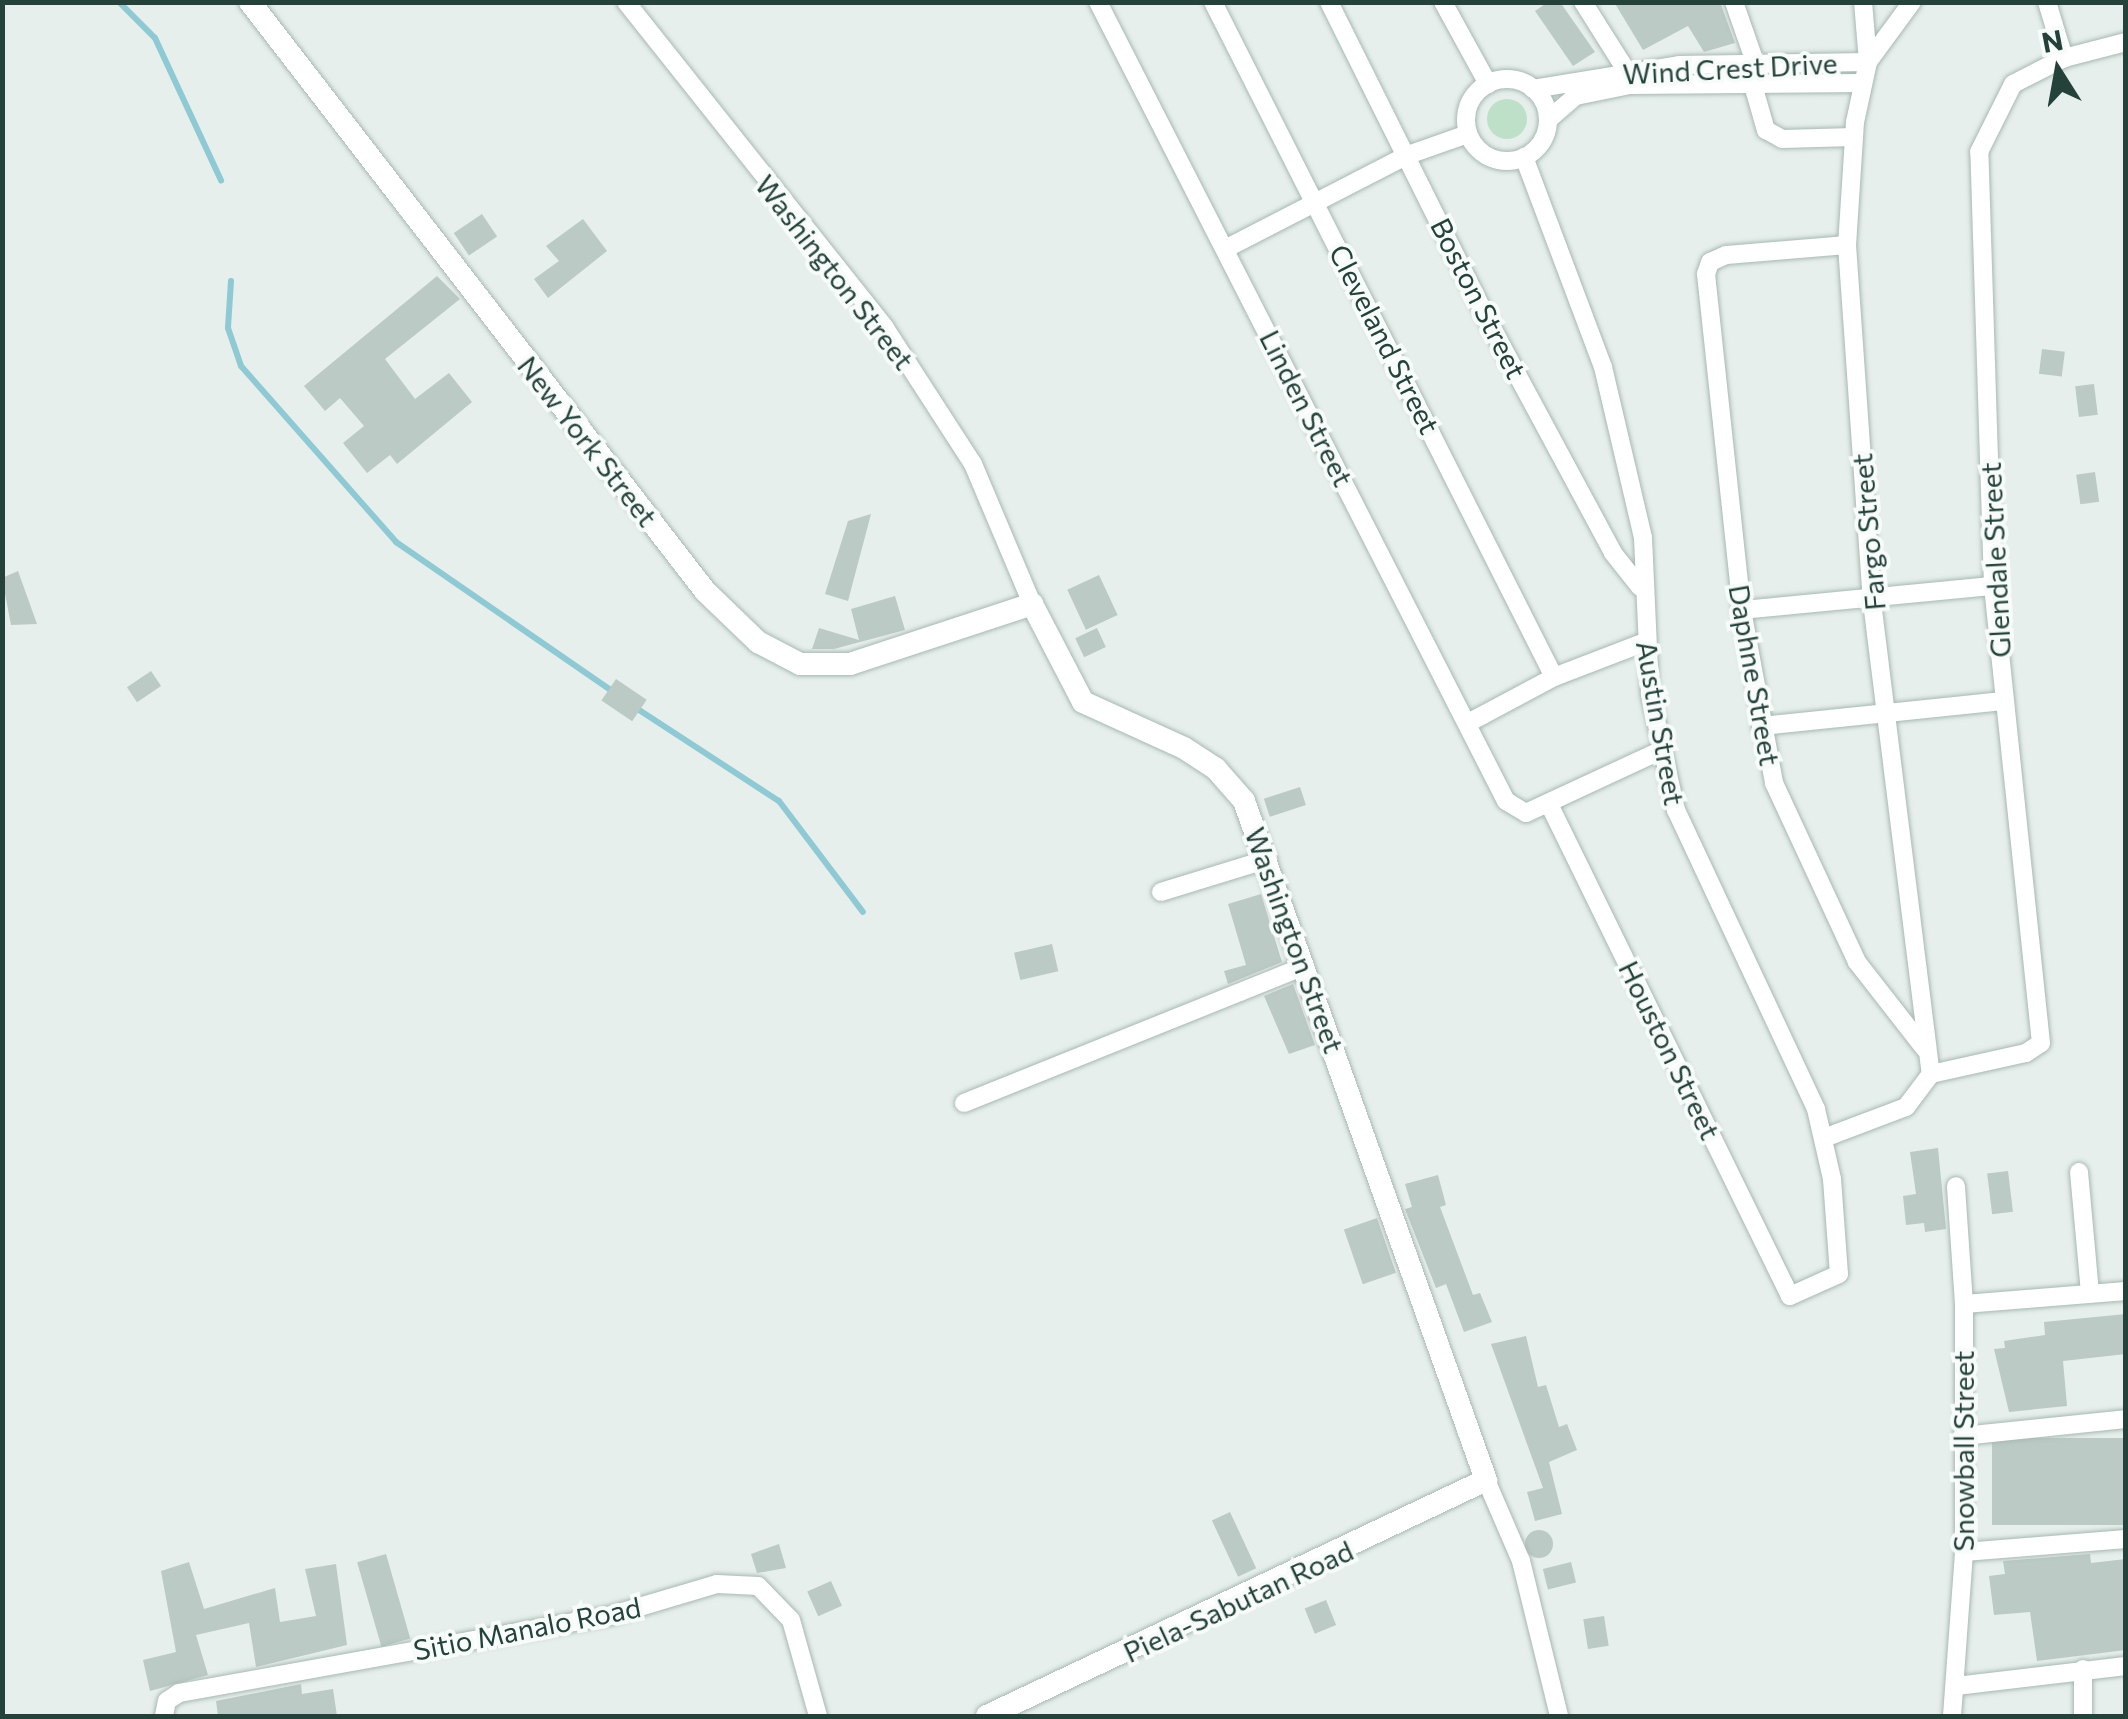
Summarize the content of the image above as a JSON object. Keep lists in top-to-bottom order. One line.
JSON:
{"streets":{"street":["Wind Crest Drive","Washington Street","Boston Street","Cleveland Street","Linden Street","New York Street","Fargo Street","Glendale Street","Daphne Street","Austin Street","Houston Street","Snowball Street","Piela-Sabutan Road","Sitio Manalo Road"]},"crossings":[["Wind Crest Drive","Fargo Street"],["Wind Crest Drive","Austin Street"],["Washington Street","New York Street"],["Washington Street","Piela-Sabutan Road"],["Boston Street","Austin Street"],["Linden Street","Houston Street"],["Fargo Street","Glendale Street"],["Fargo Street","Daphne Street"],["Austin Street","Houston Street"]],"north":"top"}
